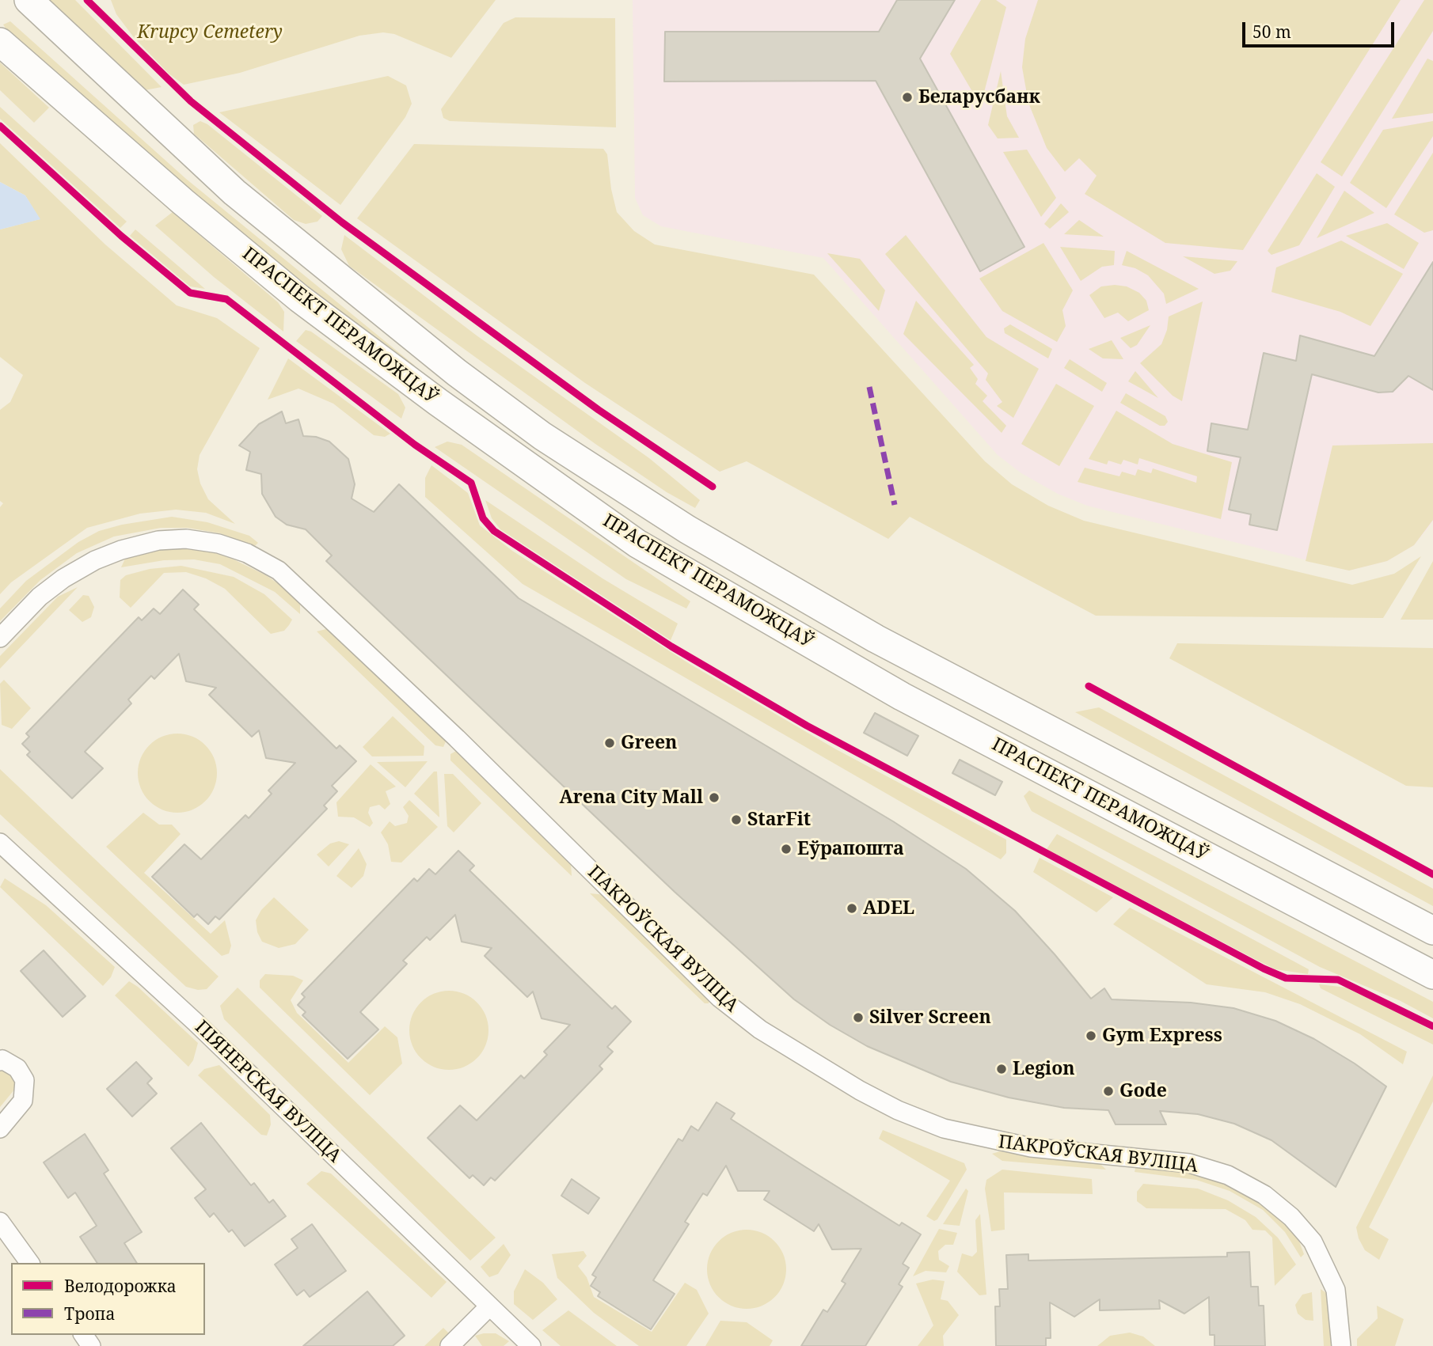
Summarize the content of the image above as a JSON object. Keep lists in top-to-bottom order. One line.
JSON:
{"streets":{"main road":["ПРАСПЕКТ ПЕРАМОЖЦАЎ"],"street":["ПАКРОЎСКАЯ ВУЛІЦА","ПІЯНЕРСКАЯ ВУЛІЦА"]},"parks":["Krupcy Cemetery"],"places":["Беларусбанк","Green","Arena City Mall","StarFit","Еўрапошта","ADEL","Silver Screen","Gym Express","Legion","Gode"],"legend":["Велодорожка","Тропа"],"scale_bar":"50 m"}
